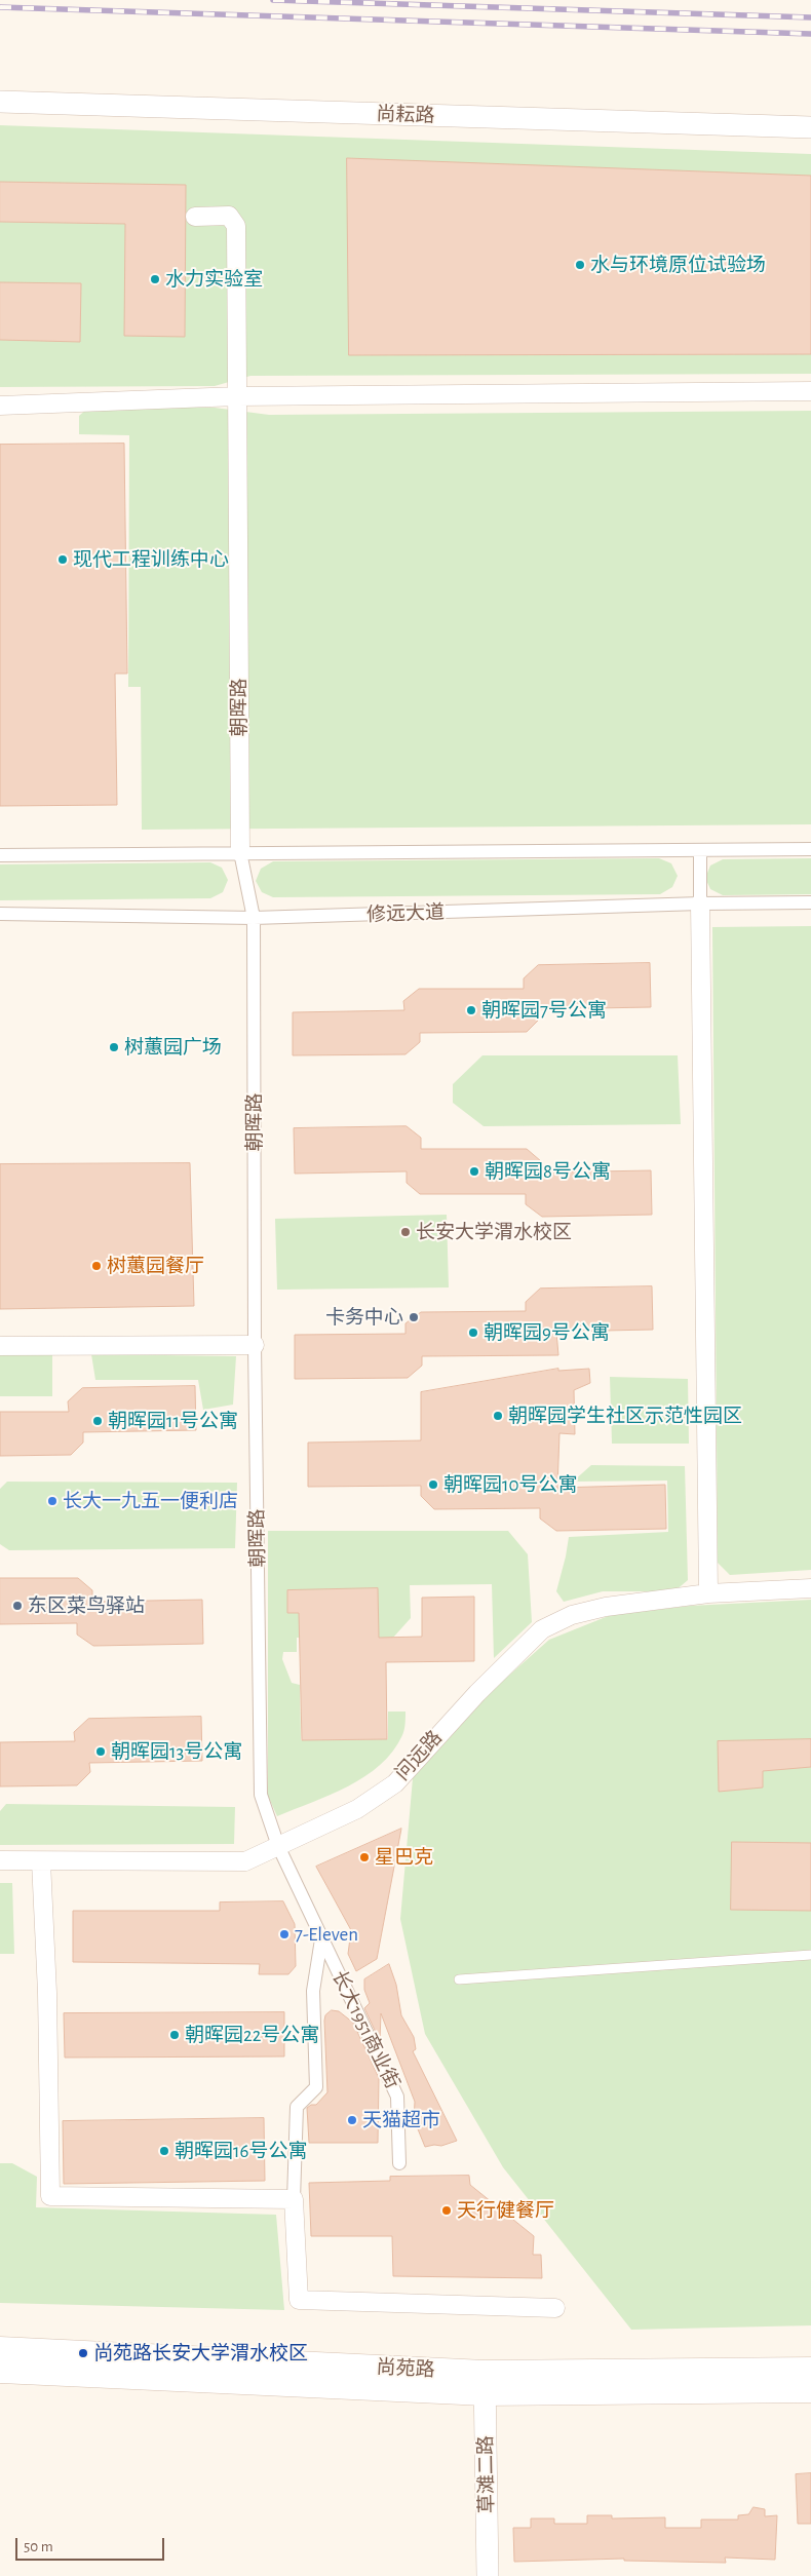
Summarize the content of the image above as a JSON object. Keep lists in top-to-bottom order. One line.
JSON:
{"streets":{"main road":["尚苑路"],"street":["尚耘路","朝晖路","修远大道","问远路","长大1951商业街","草滩二路"]},"crossings":[["朝晖路","修远大道"],["朝晖路","问远路"],["朝晖路","长大1951商业街"],["问远路","长大1951商业街"],["尚苑路","草滩二路"]],"places":["水与环境原位试验场","水力实验室","现代工程训练中心","朝晖园7号公寓","树蕙园广场","朝晖园8号公寓","长安大学渭水校区","树蕙园餐厅","卡务中心","朝晖园9号公寓","朝晖园学生社区示范性园区","朝晖园11号公寓","朝晖园10号公寓","长大一九五一便利店","东区菜鸟驿站","朝晖园13号公寓","星巴克","7-Eleven","朝晖园22号公寓","天猫超市","朝晖园16号公寓","天行健餐厅","尚苑路长安大学渭水校区"],"scale_bar":"50 m"}
